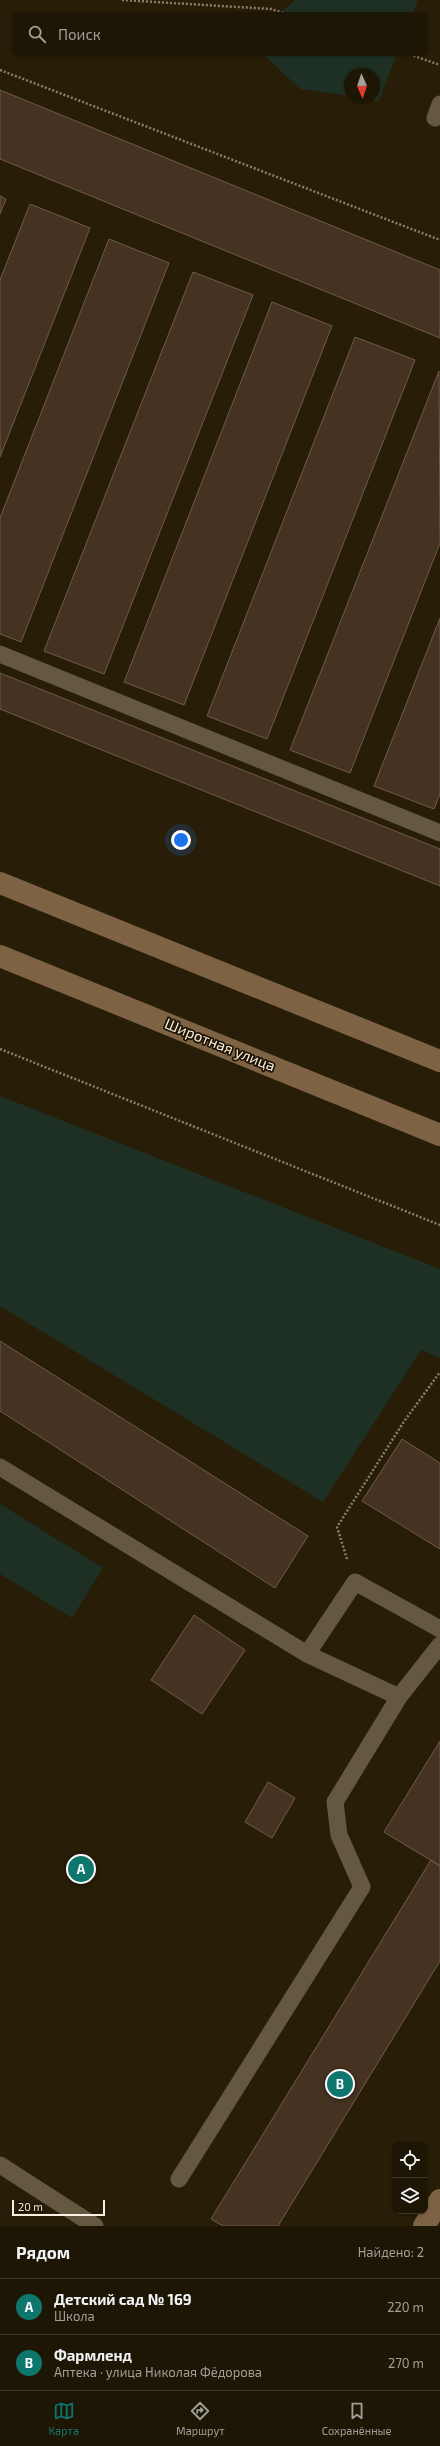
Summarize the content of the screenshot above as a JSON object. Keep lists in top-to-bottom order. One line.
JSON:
{"streets":{"main road":["Широтная улица"]},"scale_bar":"20 m","north":"bottom","page":{"search":"Поиск","pins":["A","B"],"scale":"20 m","heading":["Рядом","Найдено: 2"],"list":[{"mark":"A","name":"Детский сад № 169","note":"Школа","value":"220 m"},{"mark":"B","name":"Фармленд","note":"Аптека · улица Николая Фёдорова","value":"270 m"}],"nav":["Карта","Маршрут","Сохранённые"]}}
